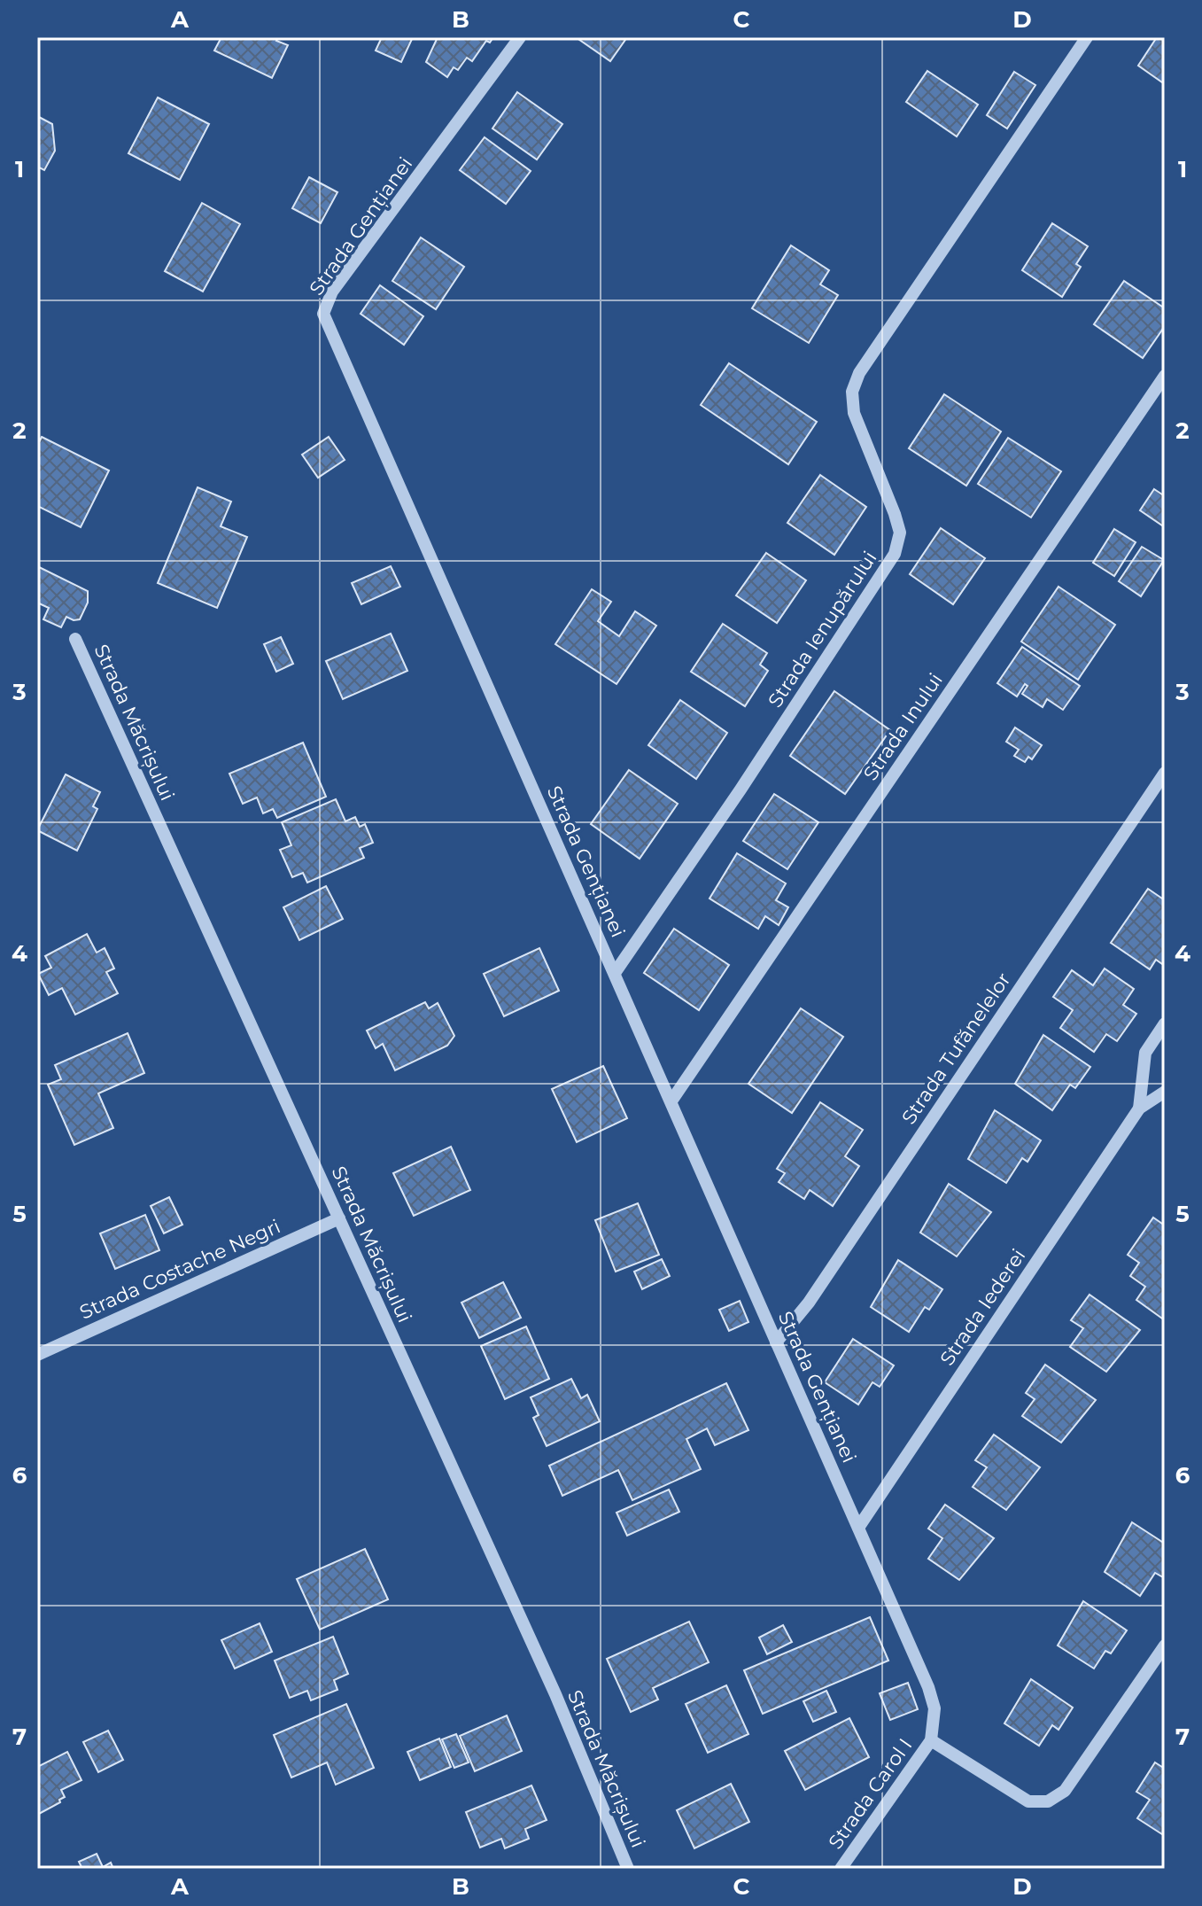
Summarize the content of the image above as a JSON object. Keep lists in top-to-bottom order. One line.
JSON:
{"streets":{"street":["Strada Gențianei","Strada Ienupărului","Strada Măcrișului","Strada Inului","Strada Tufănelelor","Strada Costache Negri","Strada Iederei","Strada Carol I"]},"crossings":[["Strada Gențianei","Strada Ienupărului"],["Strada Gențianei","Strada Inului"],["Strada Gențianei","Strada Tufănelelor"],["Strada Gențianei","Strada Iederei"],["Strada Gențianei","Strada Carol I"],["Strada Măcrișului","Strada Costache Negri"]],"grid":{"columns":["A","B","C","D"],"rows":["1","2","3","4","5","6","7"]}}
